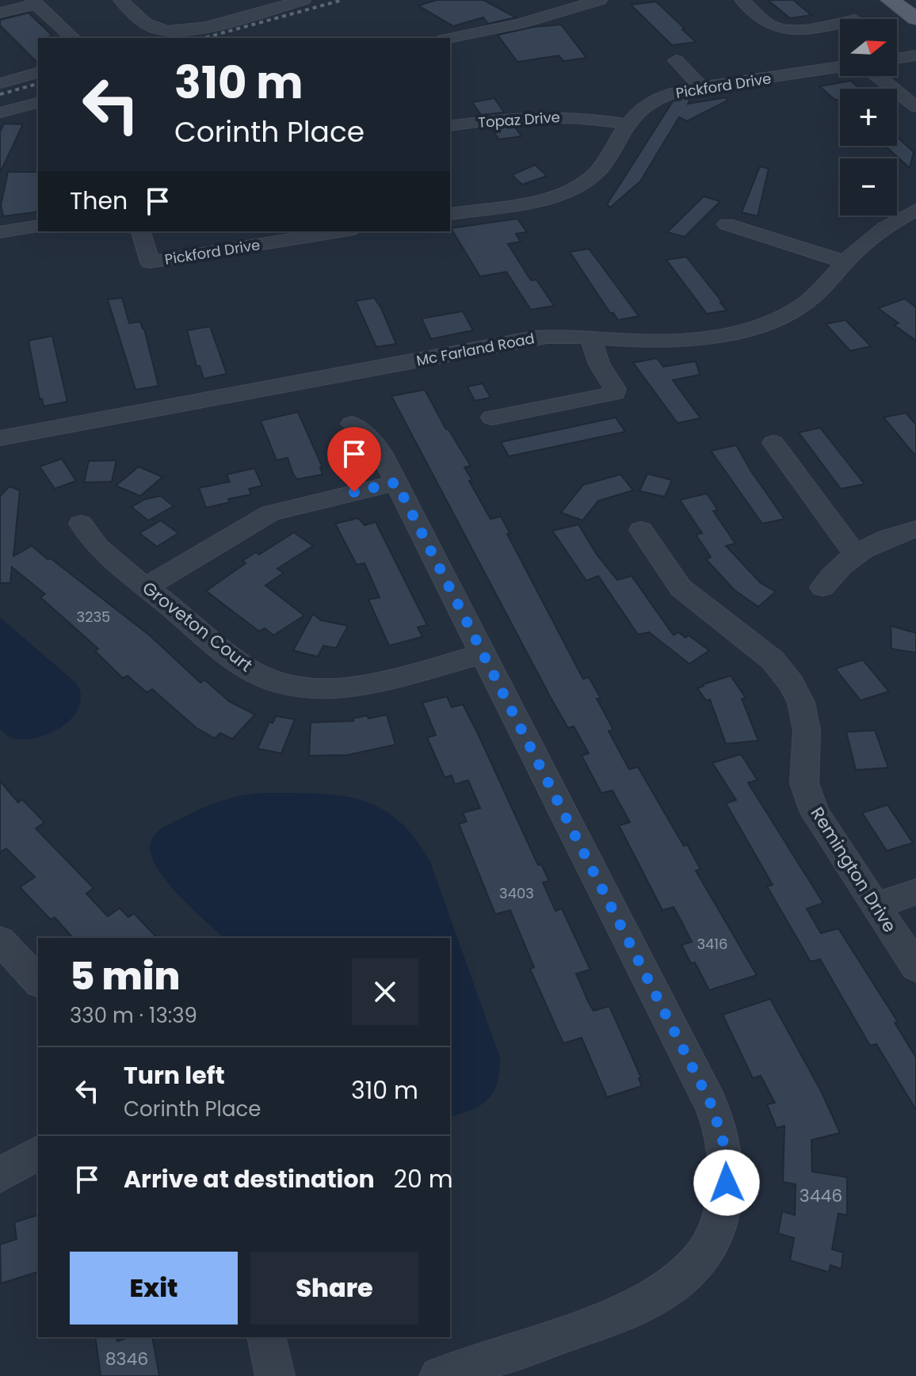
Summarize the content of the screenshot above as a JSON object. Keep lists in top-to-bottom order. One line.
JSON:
{"streets":{"street":["Pickford Drive","Topaz Drive","Mc Farland Road","Groveton Court","Remington Drive"]},"crossings":[["Pickford Drive","Topaz Drive"]],"house_numbers":["3235","3403","3416","3446","8346"],"north":"right","page":{"map_buttons":["+","−"],"turn":["310 m","Corinth Place"],"then":"Then","heading":["5 min","330 m · 13:39"],"list":[{"name":"Turn left","note":"Corinth Place","value":"310 m"},{"name":"Arrive at destination","value":"20 m"}],"buttons":["Exit","Share"]}}
